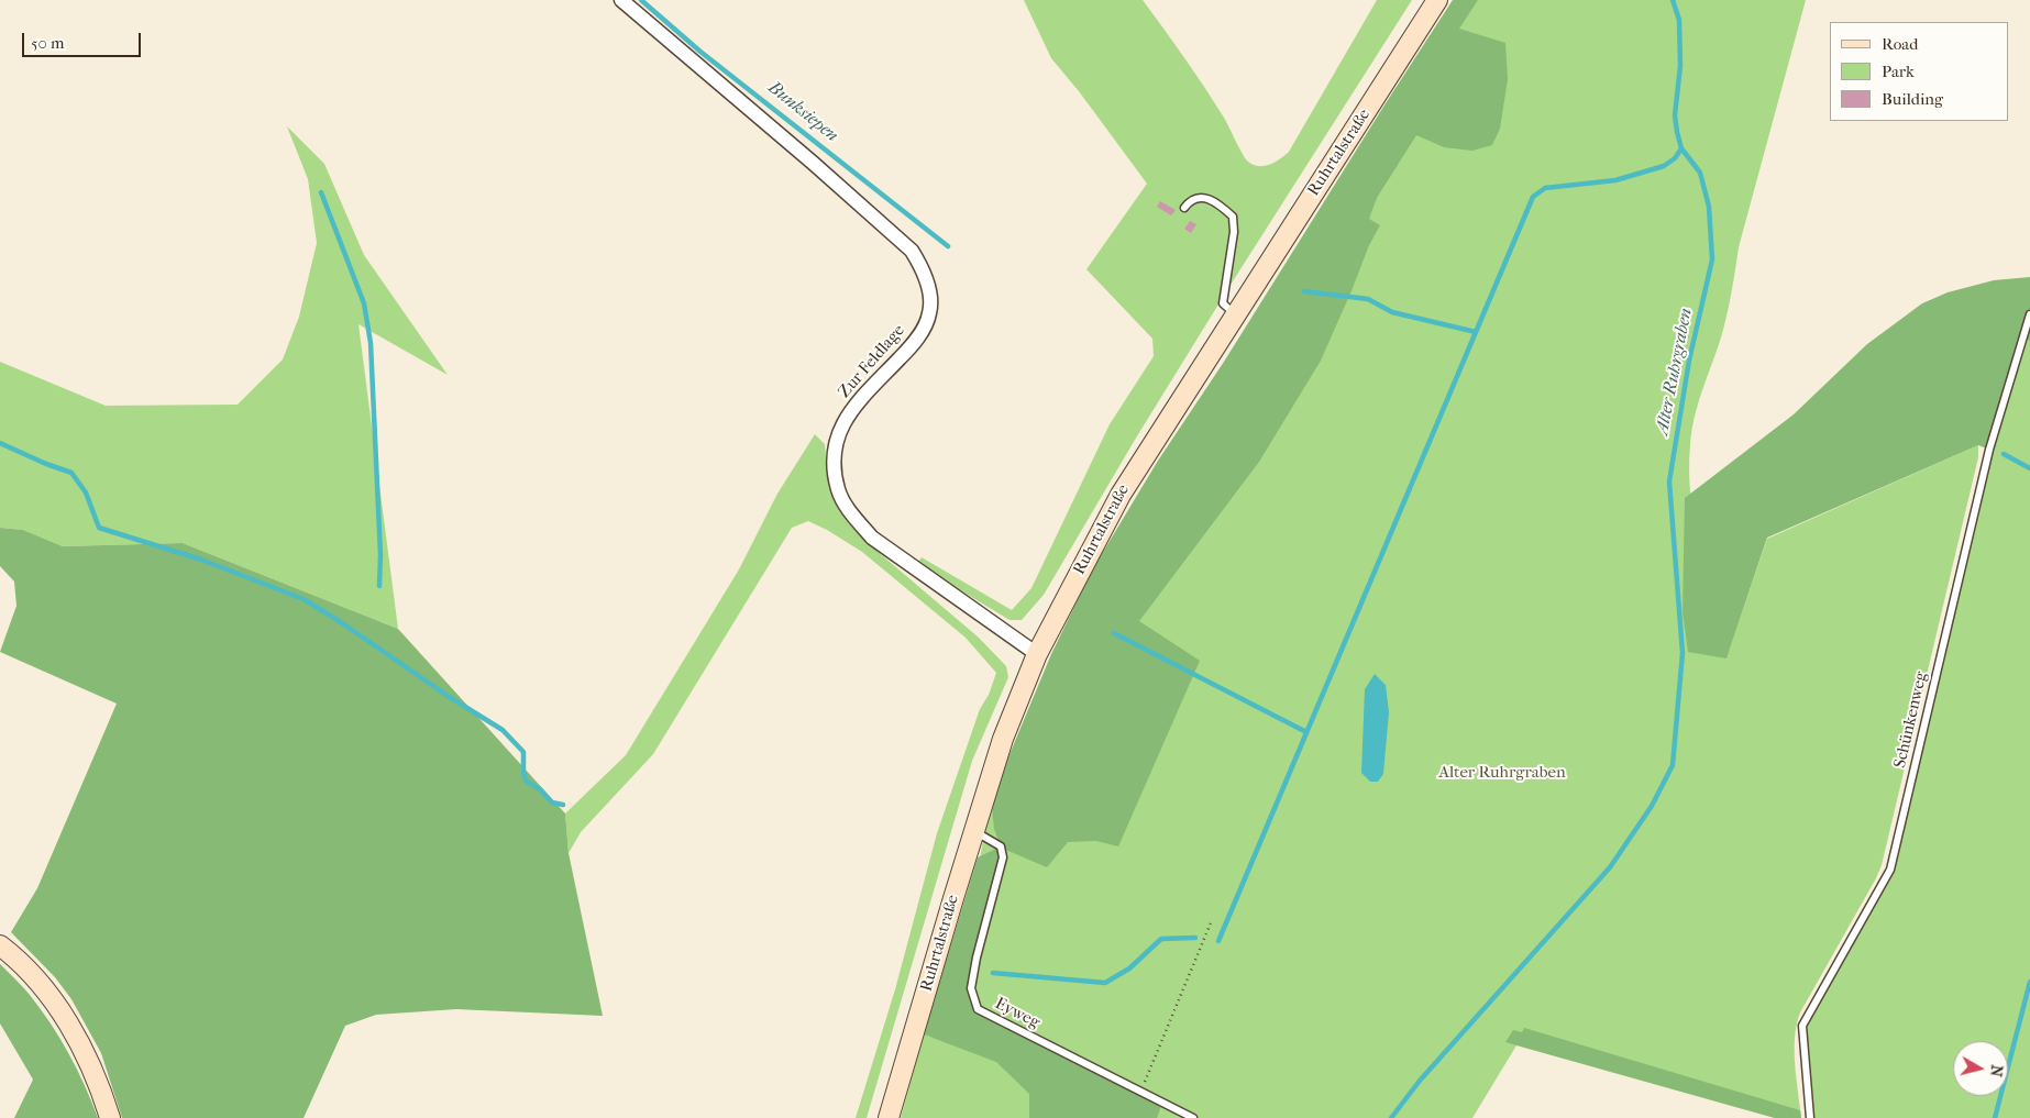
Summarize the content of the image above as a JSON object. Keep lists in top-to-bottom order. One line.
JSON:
{"streets":{"main road":["Ruhrtalstraße"],"street":["Zur Feldlage"],"lane":["Schünkenweg","Eyweg"]},"crossings":[["Ruhrtalstraße","Zur Feldlage"],["Ruhrtalstraße","Eyweg"]],"water":["Bunksiepen","Alter Ruhrgraben"],"parks":["Alter Ruhrgraben"],"legend":["Road","Park","Building"],"scale_bar":"50 m","north":"right"}
